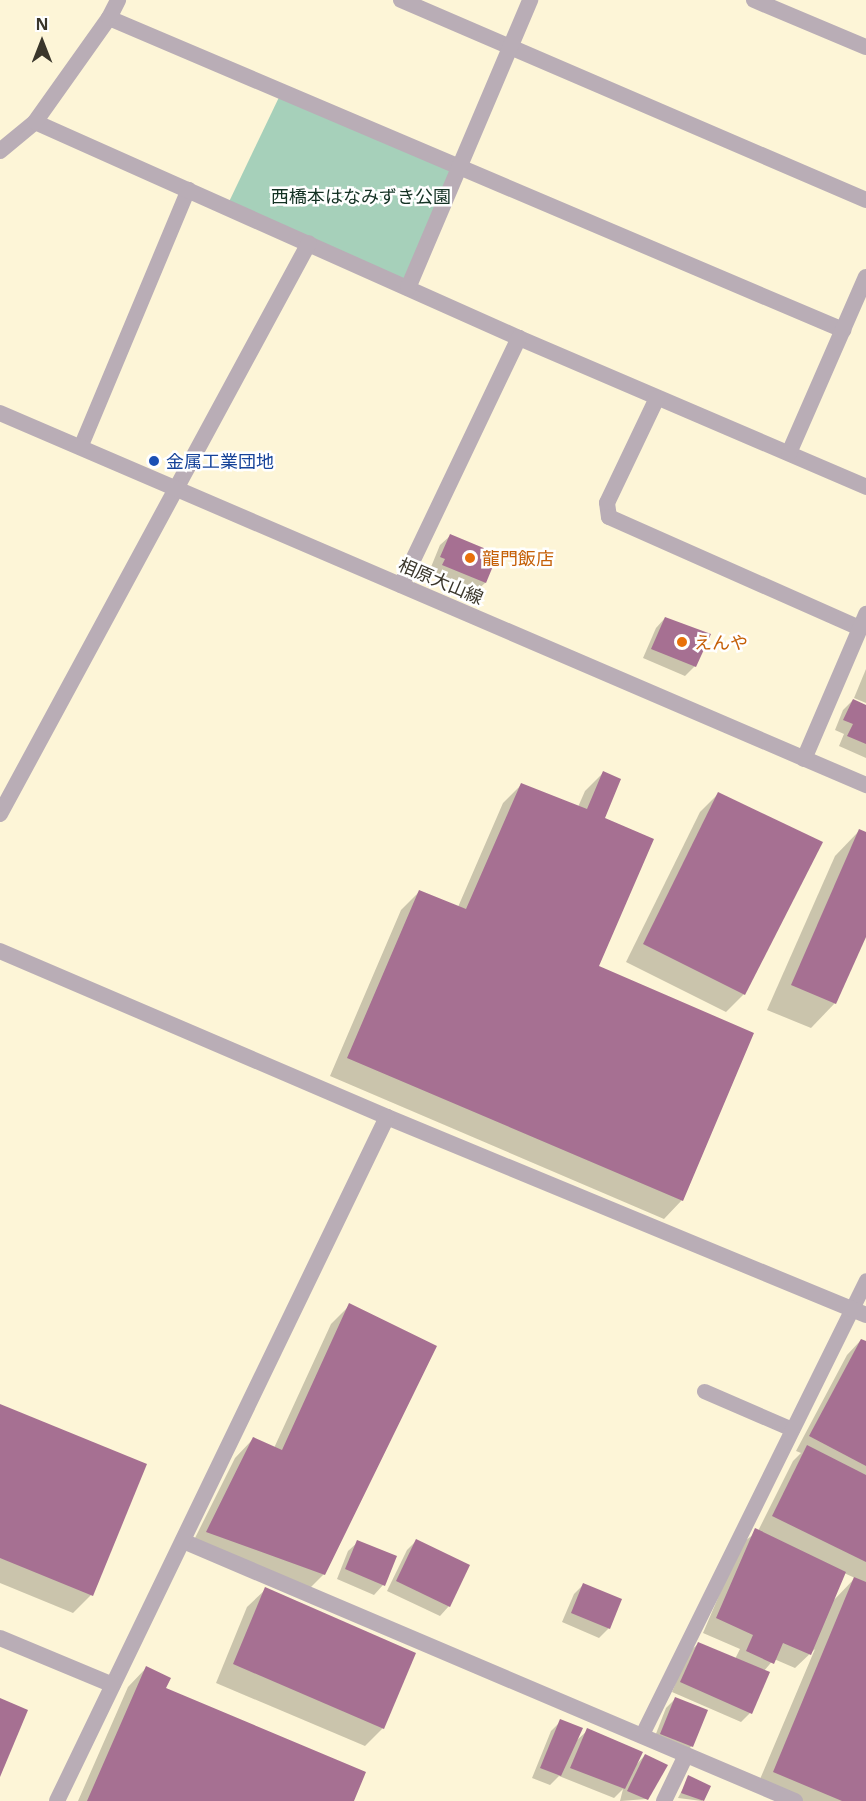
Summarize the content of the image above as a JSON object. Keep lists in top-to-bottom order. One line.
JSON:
{"streets":{"street":["相原大山線"]},"parks":["西橋本はなみずき公園"],"places":["金属工業団地","龍門飯店","えんや"],"north":"top"}
